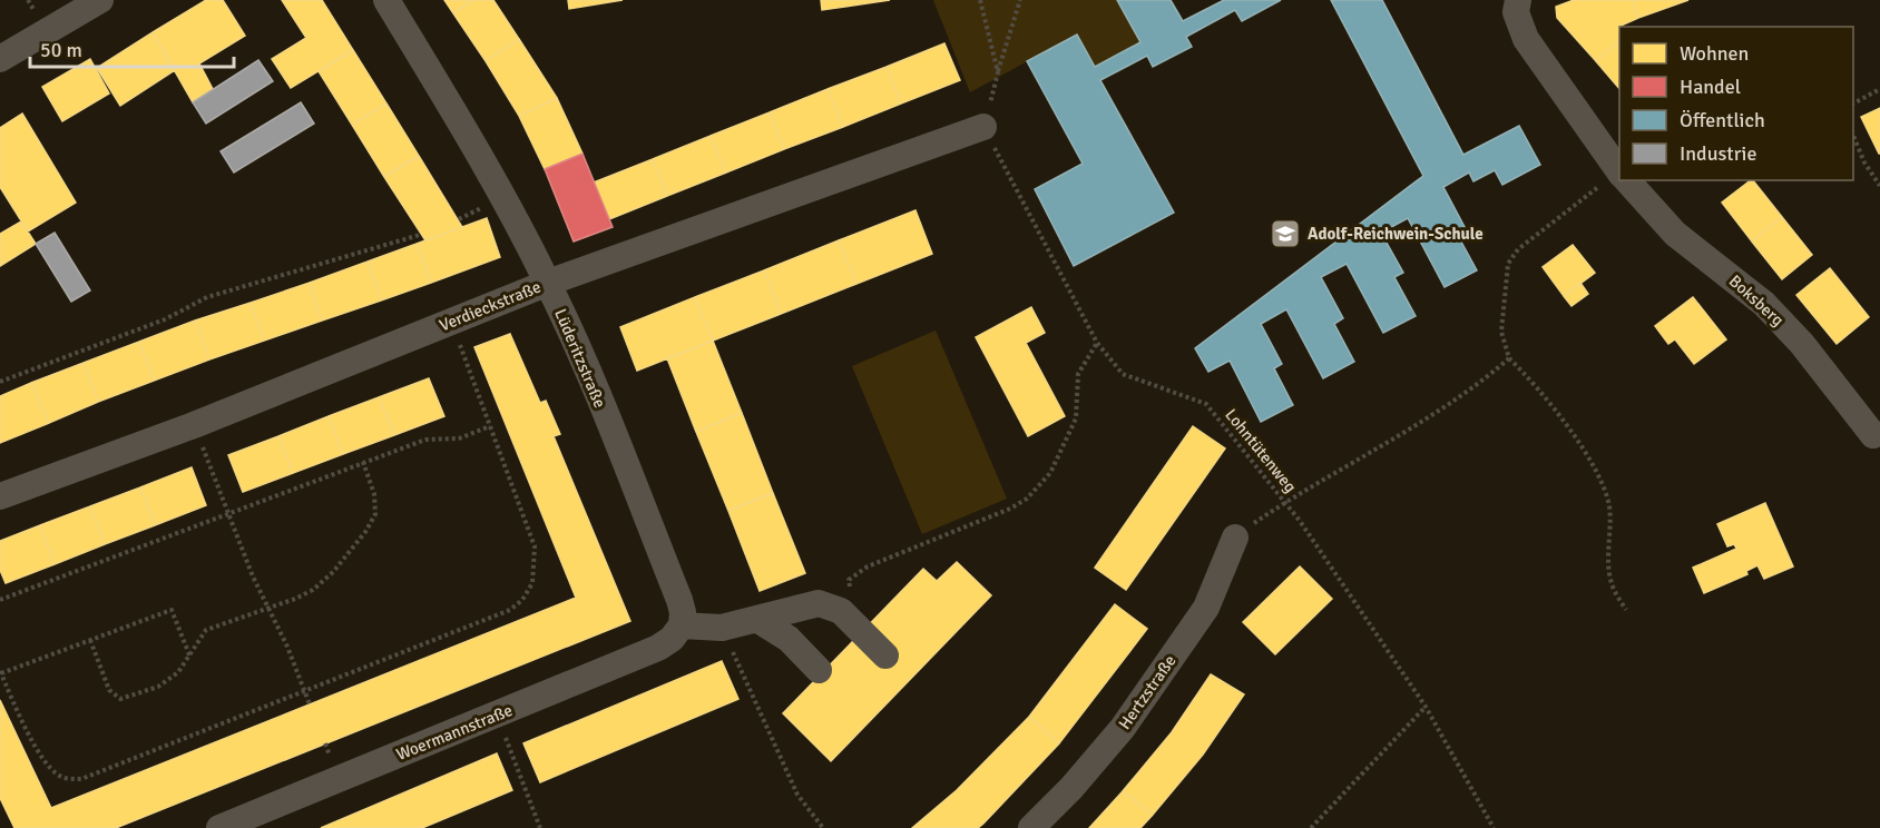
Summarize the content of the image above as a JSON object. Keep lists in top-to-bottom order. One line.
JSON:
{"streets":{"street":["Boksberg","Verdieckstraße","Lüderitzstraße","Hertzstraße","Woermannstraße"],"path":["Lohntütenweg"]},"crossings":[["Verdieckstraße","Lüderitzstraße"],["Verdieckstraße","Lohntütenweg"],["Lüderitzstraße","Woermannstraße"]],"places":{"school or university":["Adolf-Reichwein-Schule"]},"legend":["Wohnen","Handel","Öffentlich","Industrie"],"scale_bar":"50 m"}
